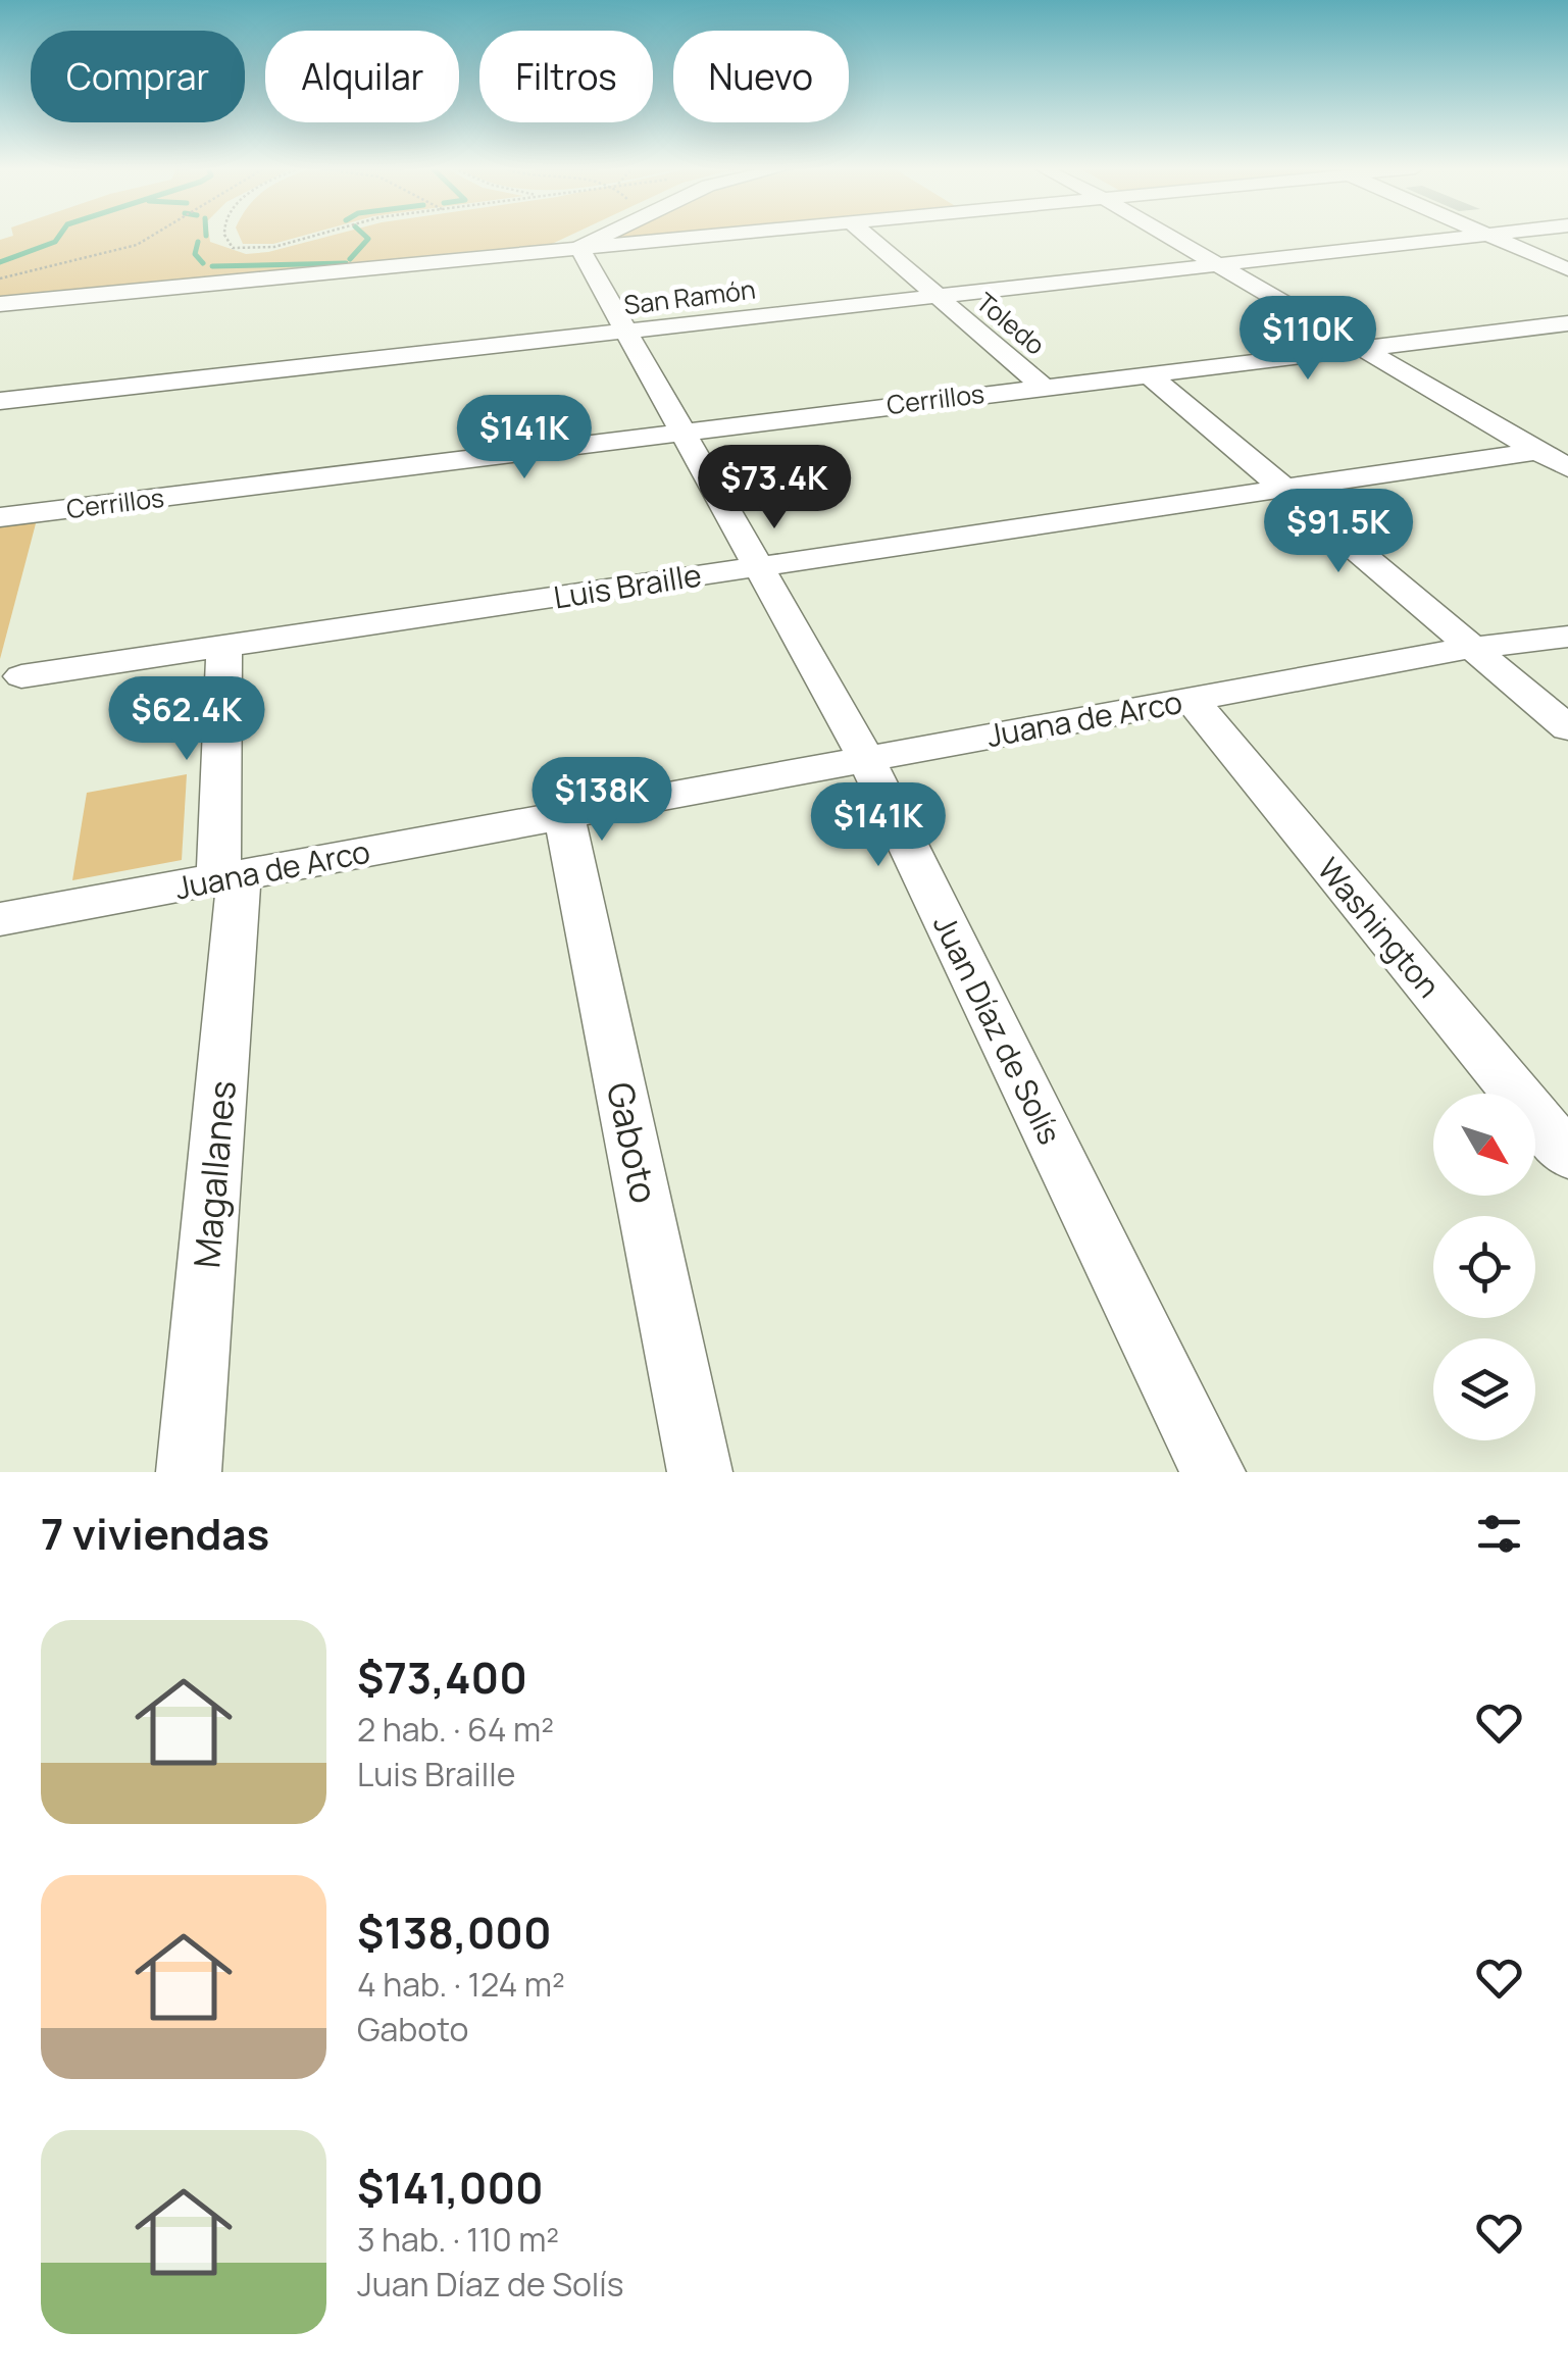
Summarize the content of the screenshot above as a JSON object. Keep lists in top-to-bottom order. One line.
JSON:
{"streets":{"street":["San Ramón","Toledo","Cerrillos","Luis Braille","Juana de Arco","Washington","Juan Díaz de Solís","Gaboto","Magallanes"]},"crossings":[["San Ramón","Toledo"],["San Ramón","Juan Díaz de Solís"],["Toledo","Cerrillos"],["Cerrillos","Juan Díaz de Solís"],["Luis Braille","Juan Díaz de Solís"],["Luis Braille","Magallanes"],["Juana de Arco","Washington"],["Juana de Arco","Juan Díaz de Solís"],["Juana de Arco","Gaboto"],["Juana de Arco","Magallanes"]],"north":"bottom right","page":{"chip":["Comprar","Alquilar","Filtros","Nuevo"],"price":["$110K","$141K","$73.4K","$91.5K","$62.4K","$138K","$141K"],"heading":"7 viviendas","list":[{"name":"$73,400","note":"2 hab. · 64 m² · Luis Braille"},{"name":"$138,000","note":"4 hab. · 124 m² · Gaboto"},{"name":"$141,000","note":"3 hab. · 110 m² · Juan Díaz de Solís"}]}}
